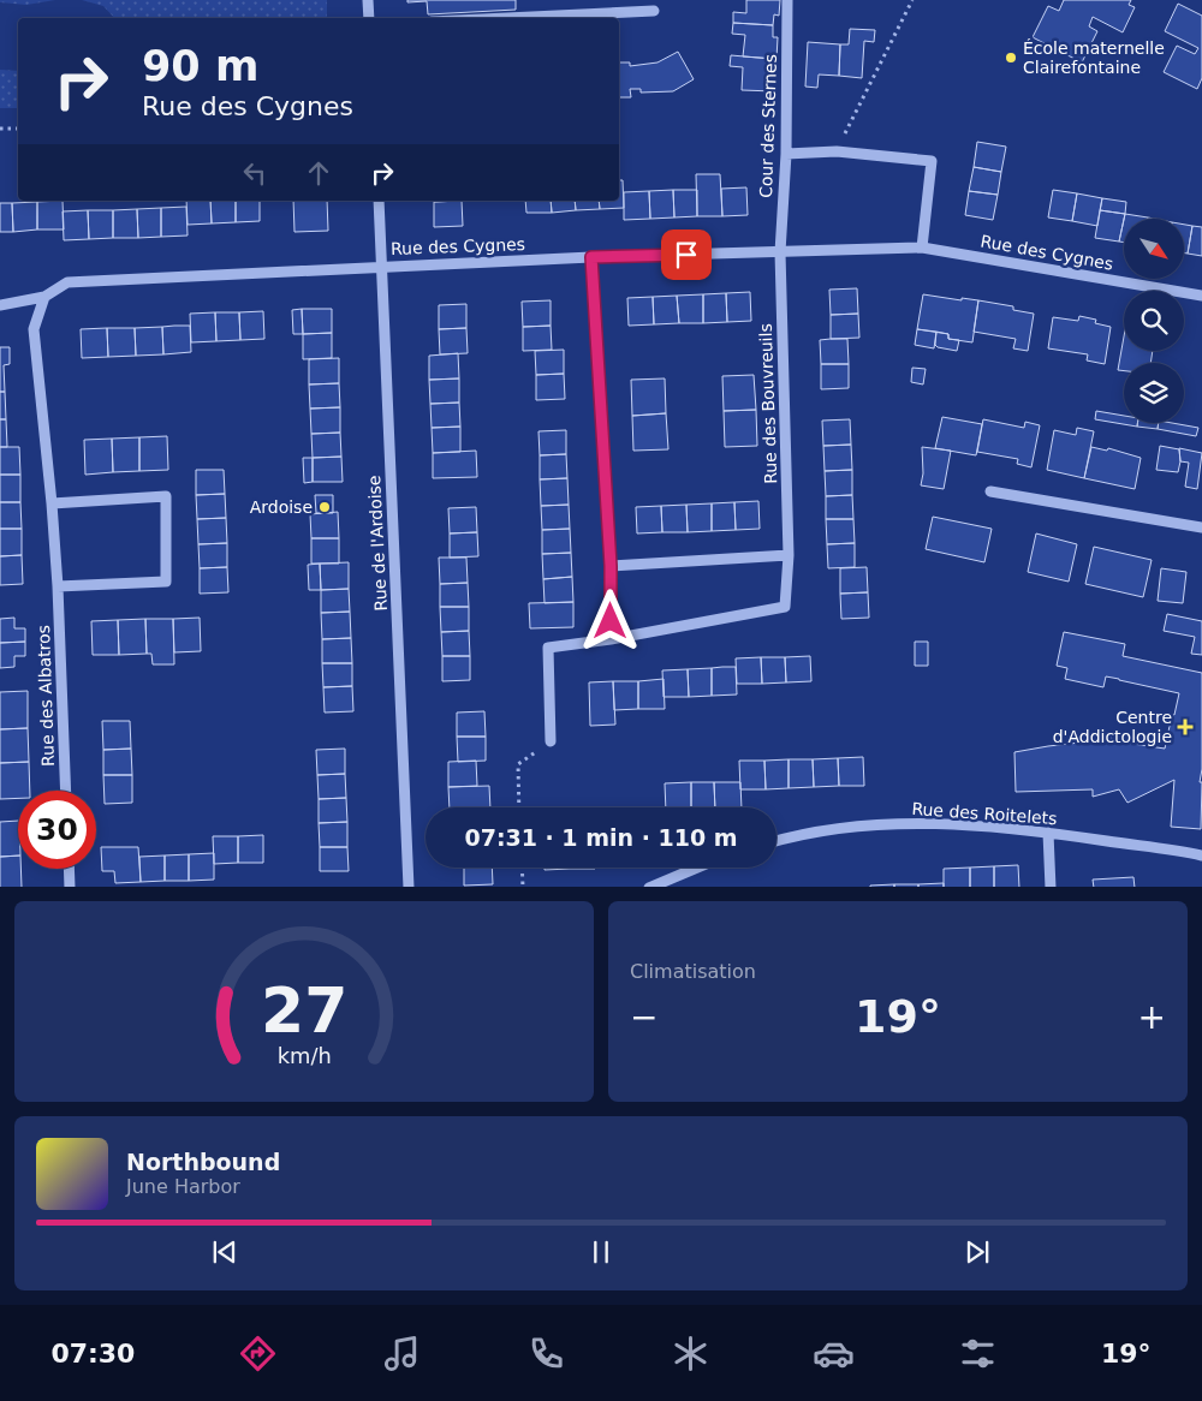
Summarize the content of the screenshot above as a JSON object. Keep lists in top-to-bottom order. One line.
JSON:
{"streets":{"street":["Cour des Sternes","Rue des Cygnes","Rue des Bouvreuils","Rue de l'Ardoise","Rue des Albatros","Rue des Roitelets"]},"crossings":[["Cour des Sternes","Rue des Cygnes"],["Cour des Sternes","Rue des Bouvreuils"],["Rue des Cygnes","Rue des Bouvreuils"],["Rue des Cygnes","Rue de l'Ardoise"],["Rue des Cygnes","Rue des Albatros"]],"places":{"other":["École maternelle Clairefontaine","Ardoise"],"health":["Centre d'Addictologie"]},"north":"bottom right","page":{"turn":["90 m","Rue des Cygnes"],"limit":"30","trip":"07:31 · 1 min · 110 m","tile":"Climatisation","heat":["−","19°","+"],"song":["Northbound","June Harbor"],"tabs":["07:30","19°"],"gauge":["27","km/h"]}}
